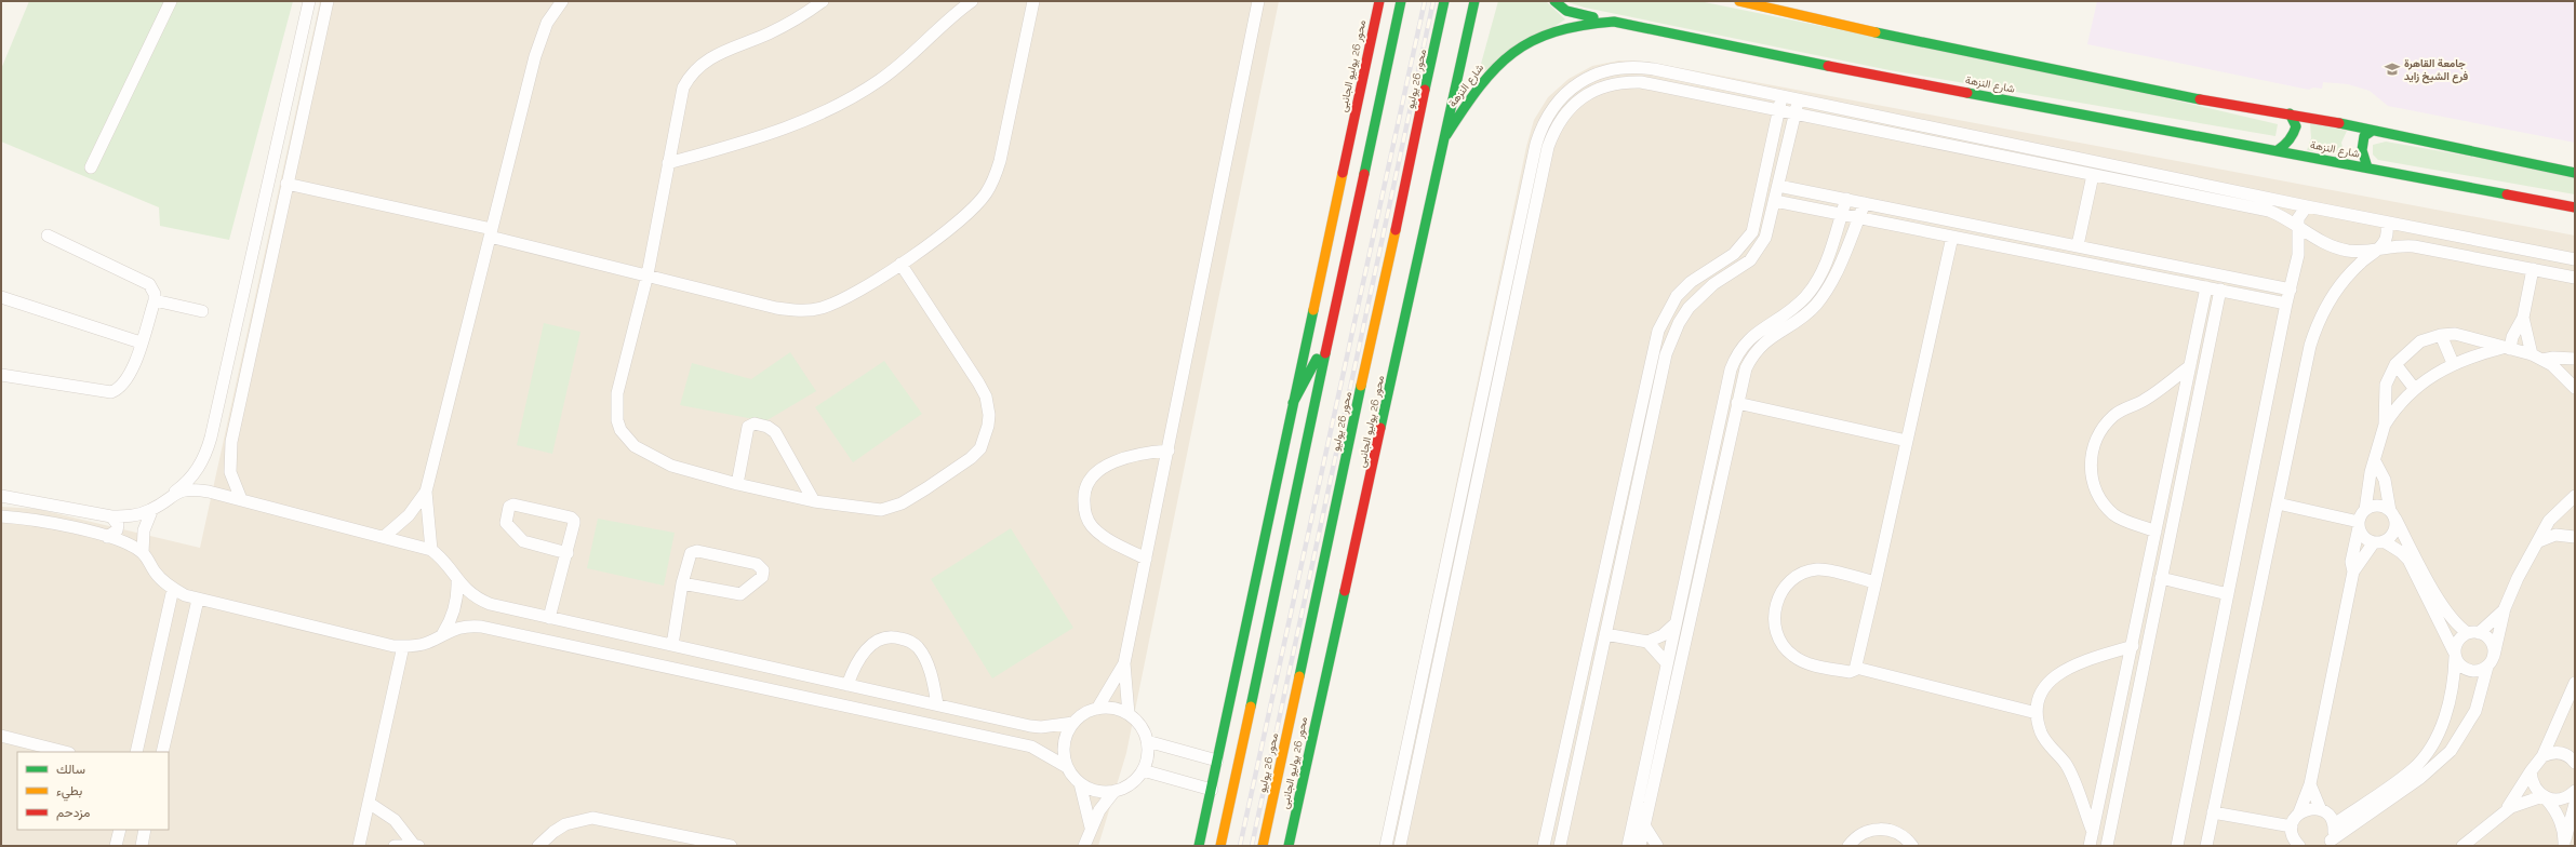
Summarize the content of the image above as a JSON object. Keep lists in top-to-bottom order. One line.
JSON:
{"streets":{"main road":["محور 26 يوليو الجانبى","محور 26 يوليو","شارع النزهة"]},"crossings":[["محور 26 يوليو الجانبى","شارع النزهة"]],"places":{"school or university":["جامعة القاهرة فرع الشيخ زايد"]},"legend":["سالك","بطيء","مزدحم"]}
